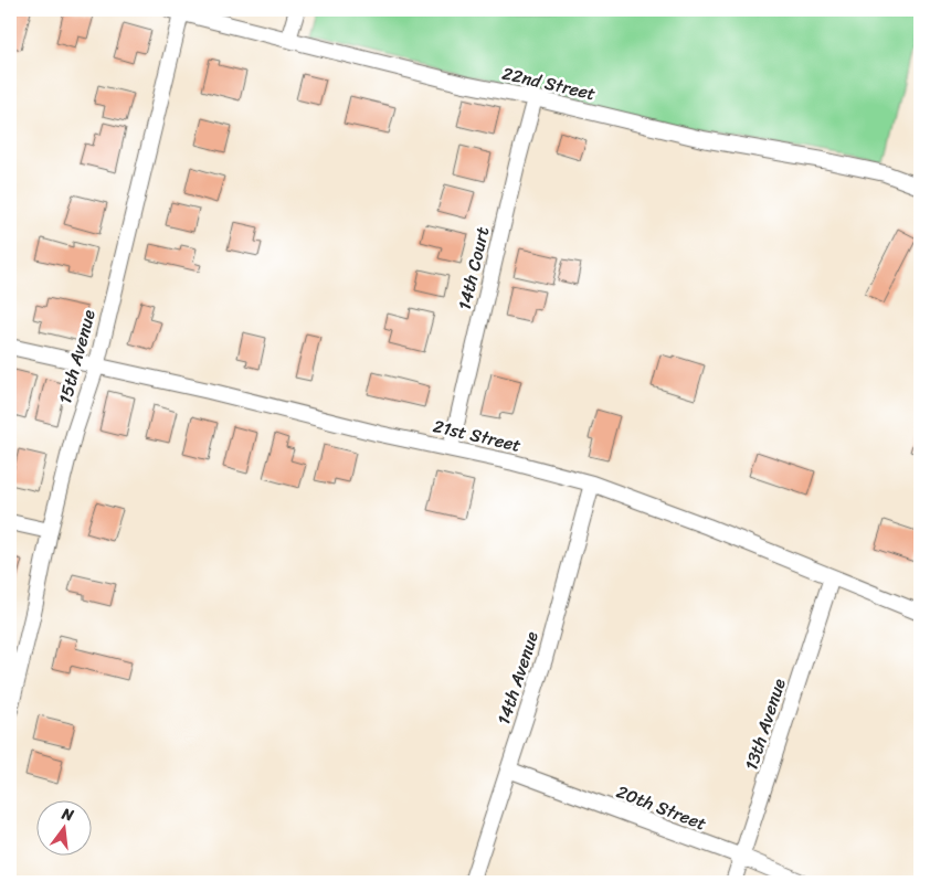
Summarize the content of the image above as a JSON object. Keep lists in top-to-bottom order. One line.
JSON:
{"streets":{"street":["22nd Street","14th Court","15th Avenue","21st Street","14th Avenue","13th Avenue","20th Street"]},"crossings":[["22nd Street","14th Court"],["22nd Street","15th Avenue"],["14th Court","21st Street"],["15th Avenue","21st Street"],["21st Street","14th Avenue"],["21st Street","13th Avenue"],["14th Avenue","20th Street"],["13th Avenue","20th Street"]],"north":"top"}
